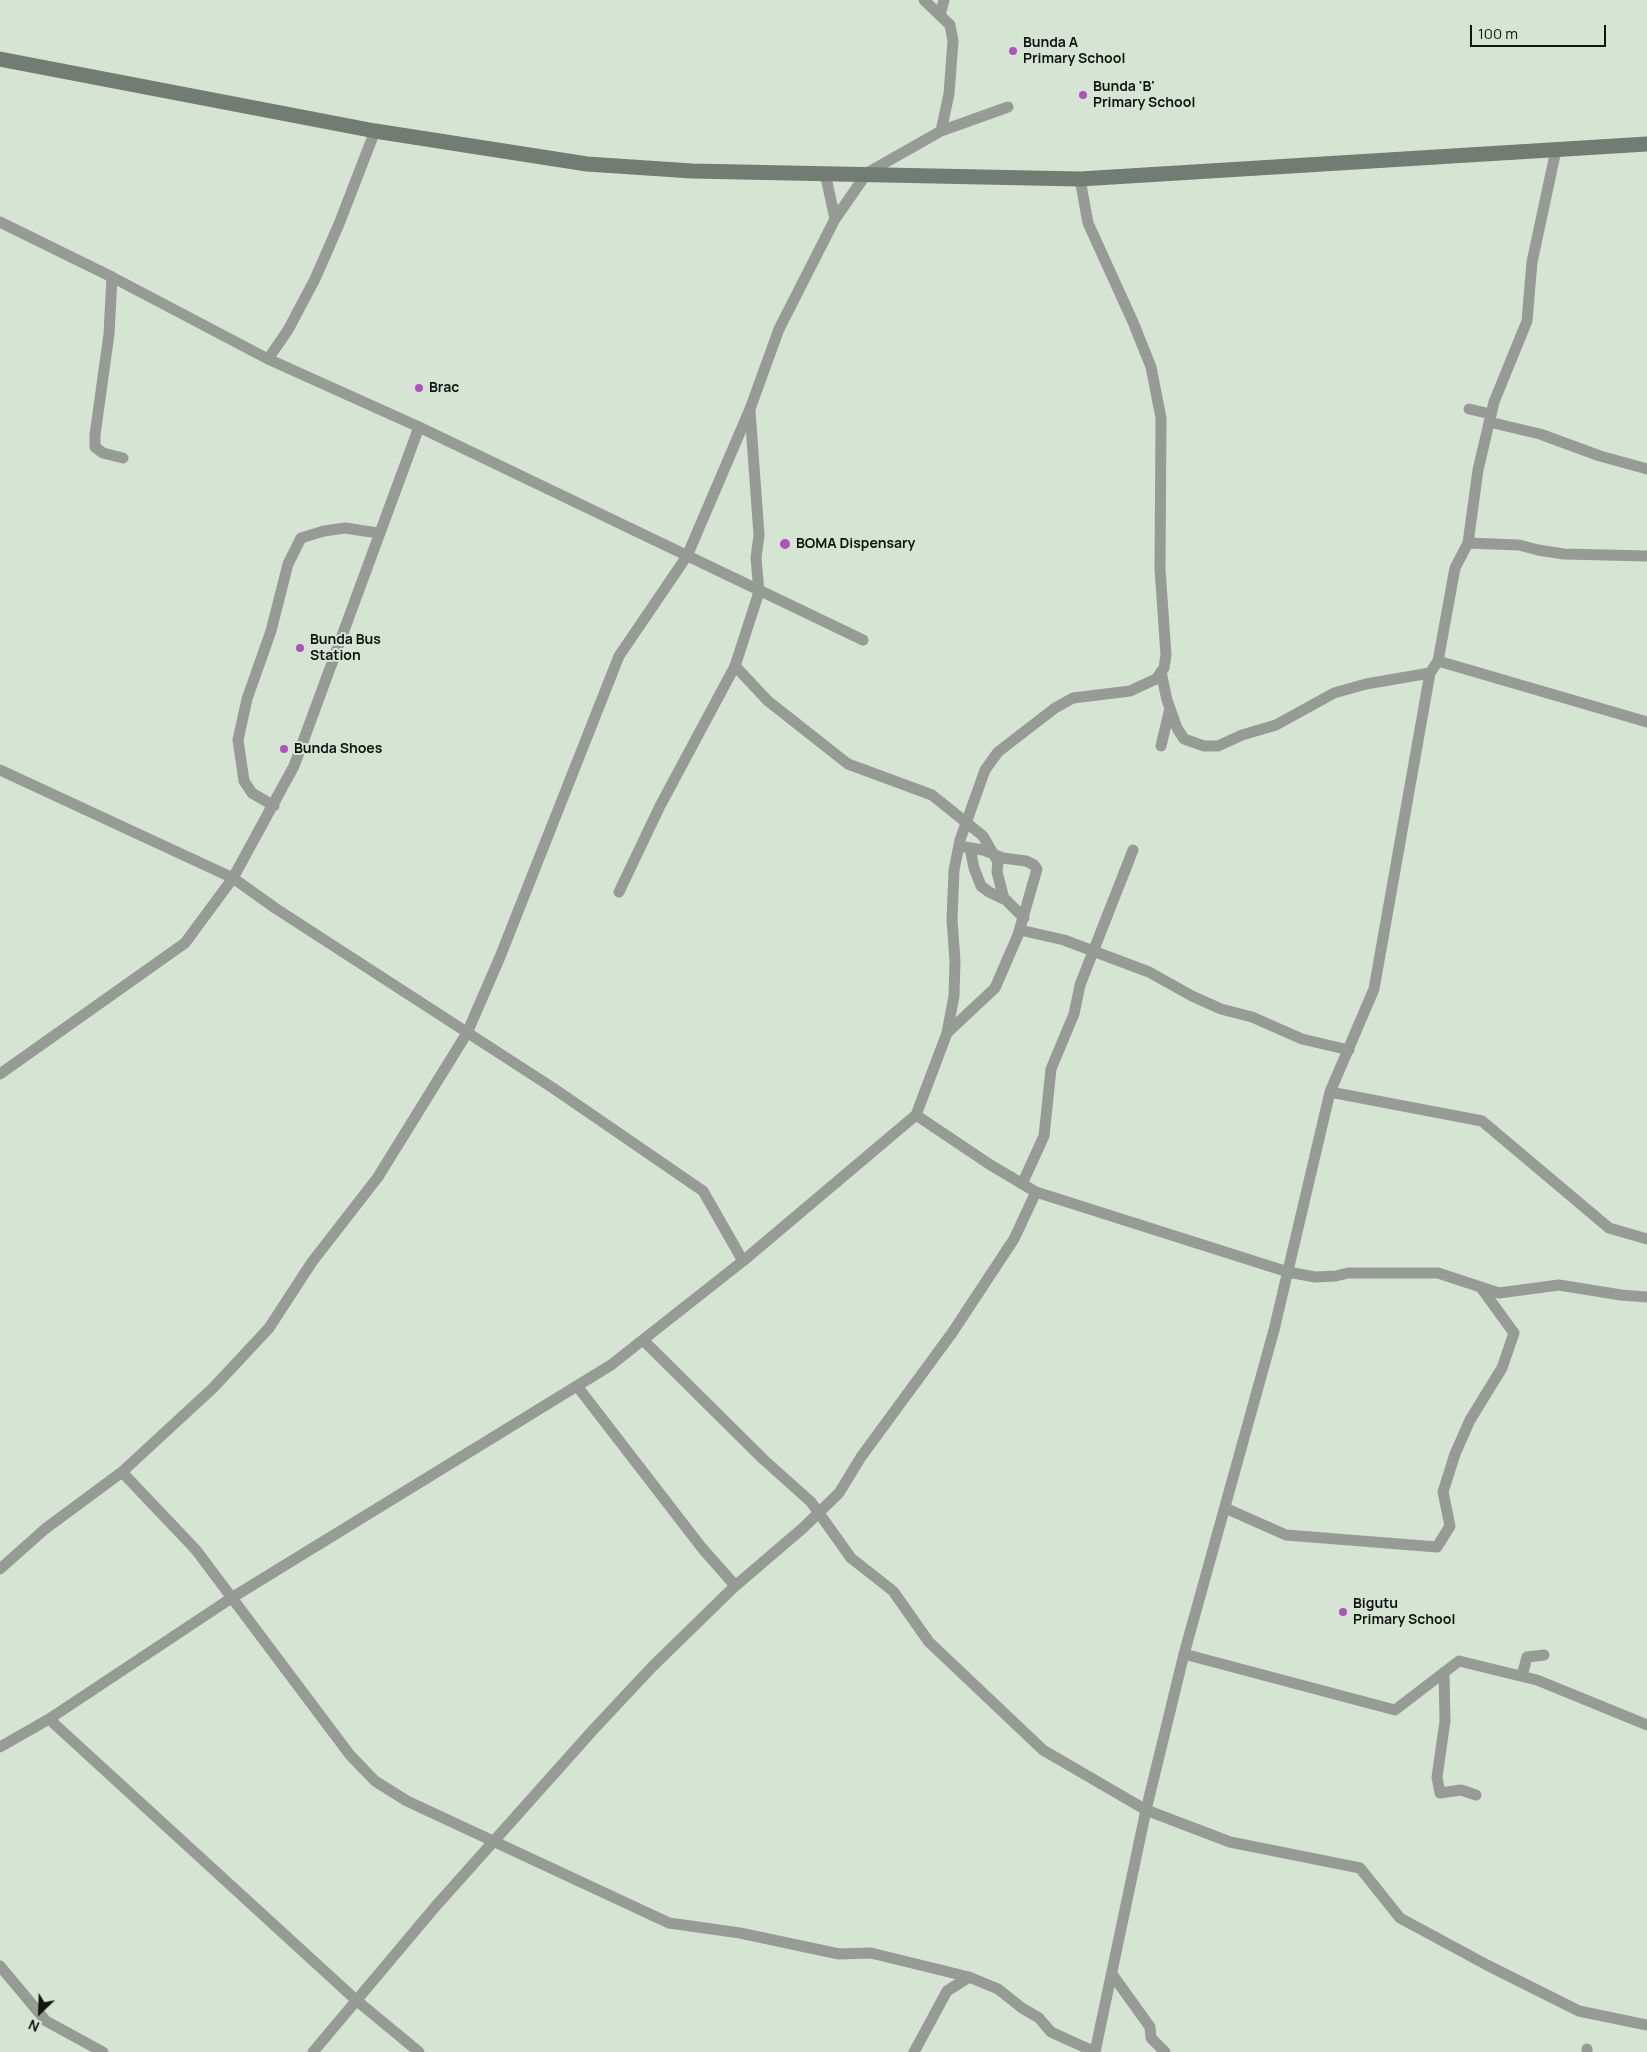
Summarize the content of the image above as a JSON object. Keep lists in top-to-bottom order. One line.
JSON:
{"places":["Bunda A Primary School","Bunda 'B' Primary School","Brac","BOMA Dispensary","Bunda Bus Station","Bunda Shoes","Bigutu Primary School"],"scale_bar":"100 m","north":"bottom left"}
